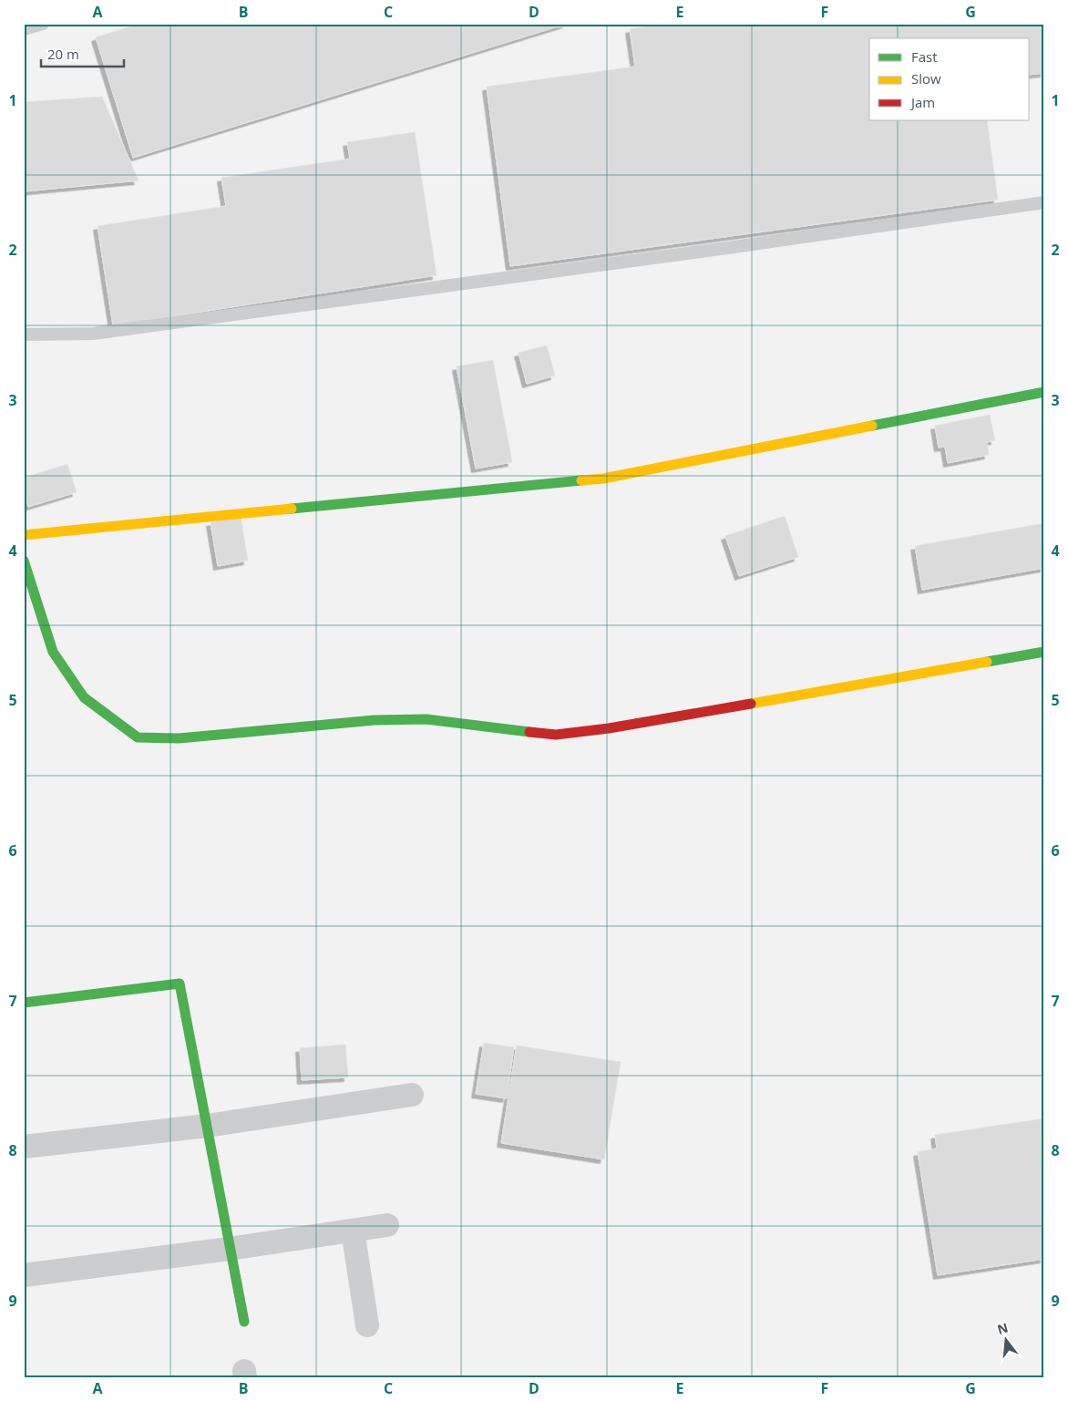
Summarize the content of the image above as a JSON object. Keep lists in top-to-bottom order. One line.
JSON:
{"legend":["Fast","Slow","Jam"],"scale_bar":"20 m","north":"top","grid":{"columns":["A","B","C","D","E","F","G"],"rows":["1","2","3","4","5","6","7","8","9"]}}
